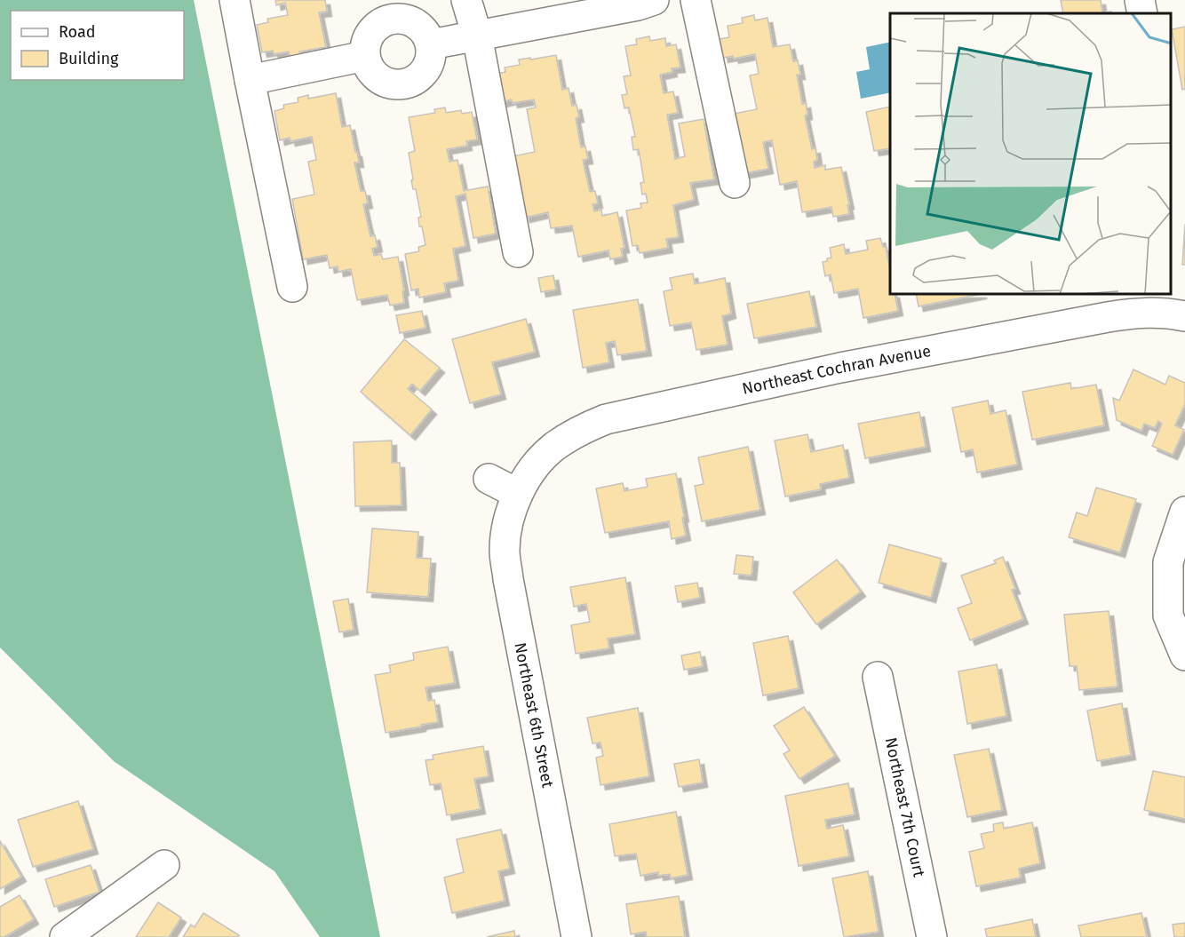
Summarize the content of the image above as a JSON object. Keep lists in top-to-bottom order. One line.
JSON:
{"streets":{"street":["Northeast Cochran Avenue","Northeast 6th Street","Northeast 7th Court"]},"crossings":[["Northeast Cochran Avenue","Northeast 6th Street"]],"legend":["Road","Building"]}
